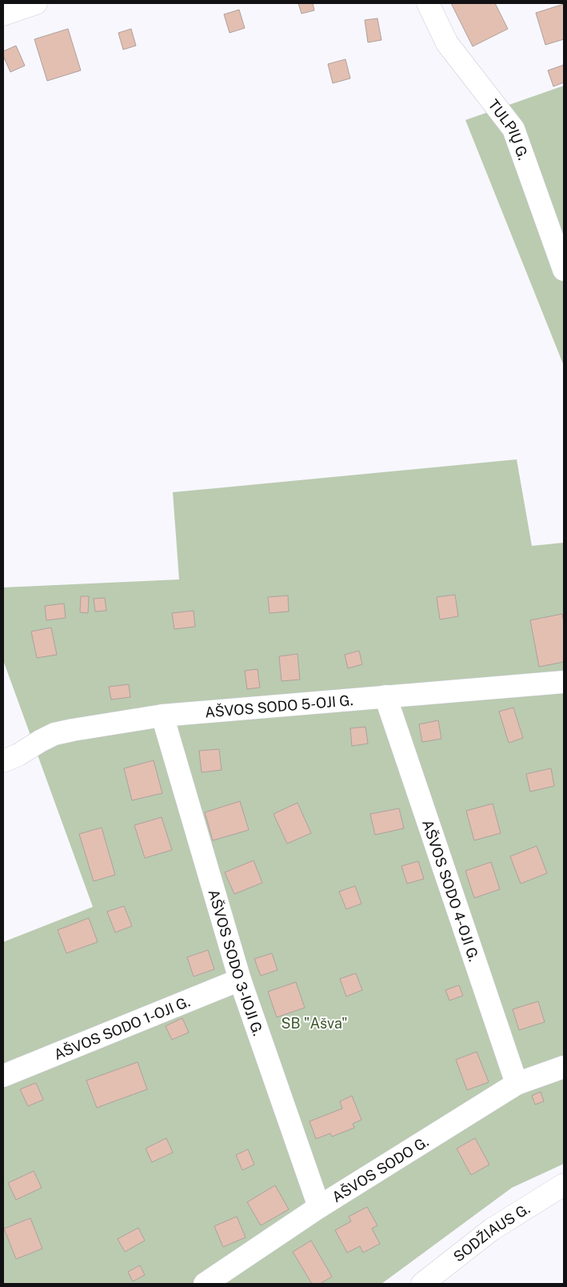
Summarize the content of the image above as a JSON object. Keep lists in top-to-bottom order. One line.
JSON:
{"streets":{"street":["TULPIŲ G.","AŠVOS SODO 5-OJI G.","AŠVOS SODO 4-OJI G.","AŠVOS SODO 3-IOJI G.","AŠVOS SODO 1-OJI G.","AŠVOS SODO G.","SODŽIAUS G."]},"crossings":[["AŠVOS SODO 5-OJI G.","AŠVOS SODO 4-OJI G."],["AŠVOS SODO 5-OJI G.","AŠVOS SODO 3-IOJI G."],["AŠVOS SODO 4-OJI G.","AŠVOS SODO G."],["AŠVOS SODO 3-IOJI G.","AŠVOS SODO 1-OJI G."],["AŠVOS SODO 3-IOJI G.","AŠVOS SODO G."]],"parks":["SB \"Ašva\""]}
